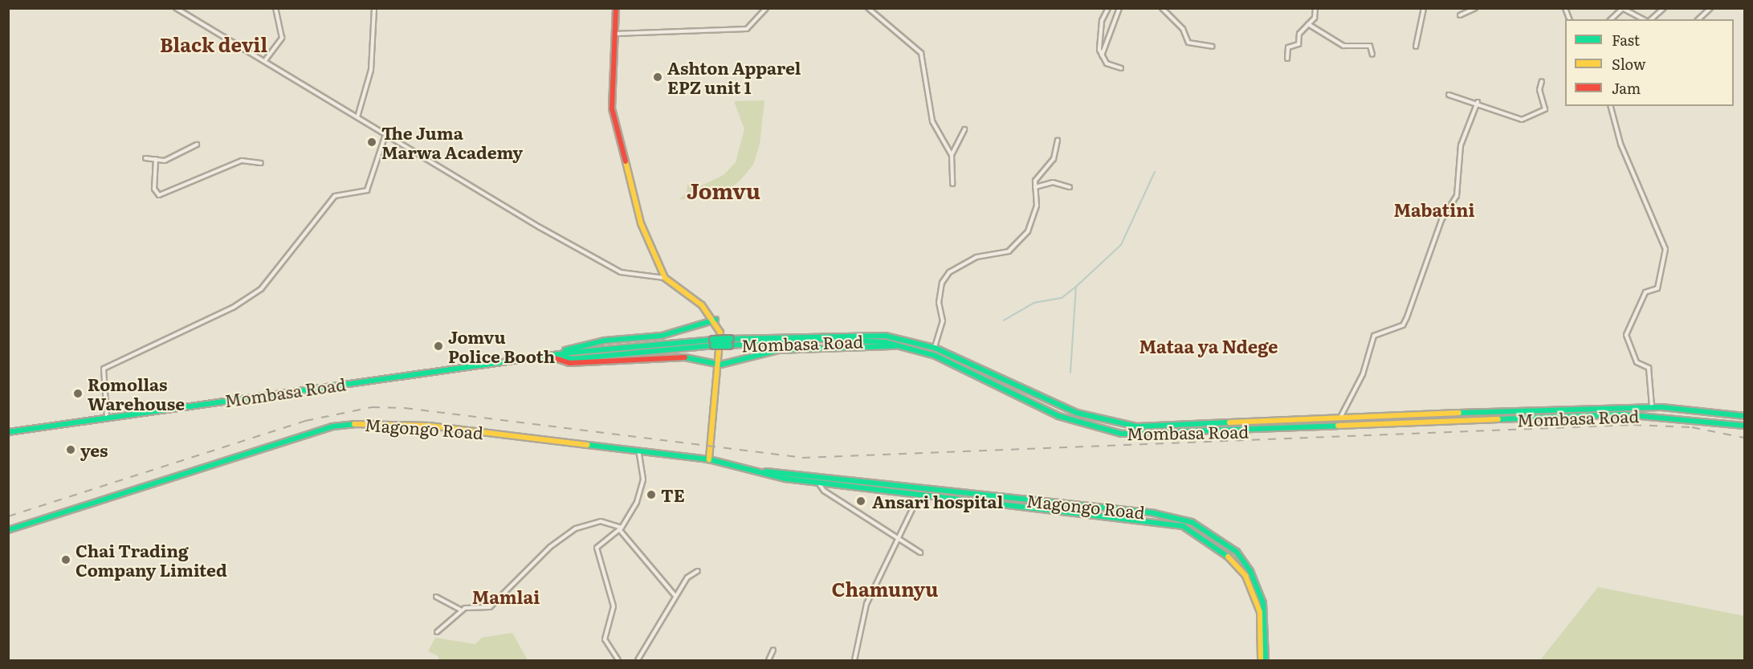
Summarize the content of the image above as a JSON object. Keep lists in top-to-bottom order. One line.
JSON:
{"streets":{"main road":["Mombasa Road","Magongo Road"]},"districts":["Black devil","Jomvu","Mabatini","Mataa ya Ndege","Chamunyu","Mamlai"],"places":["Ashton Apparel EPZ unit 1","The Juma Marwa Academy","Jomvu Police Booth","Romollas Warehouse","yes","TE","Ansari hospital","Chai Trading Company Limited"],"legend":["Fast","Slow","Jam"]}
